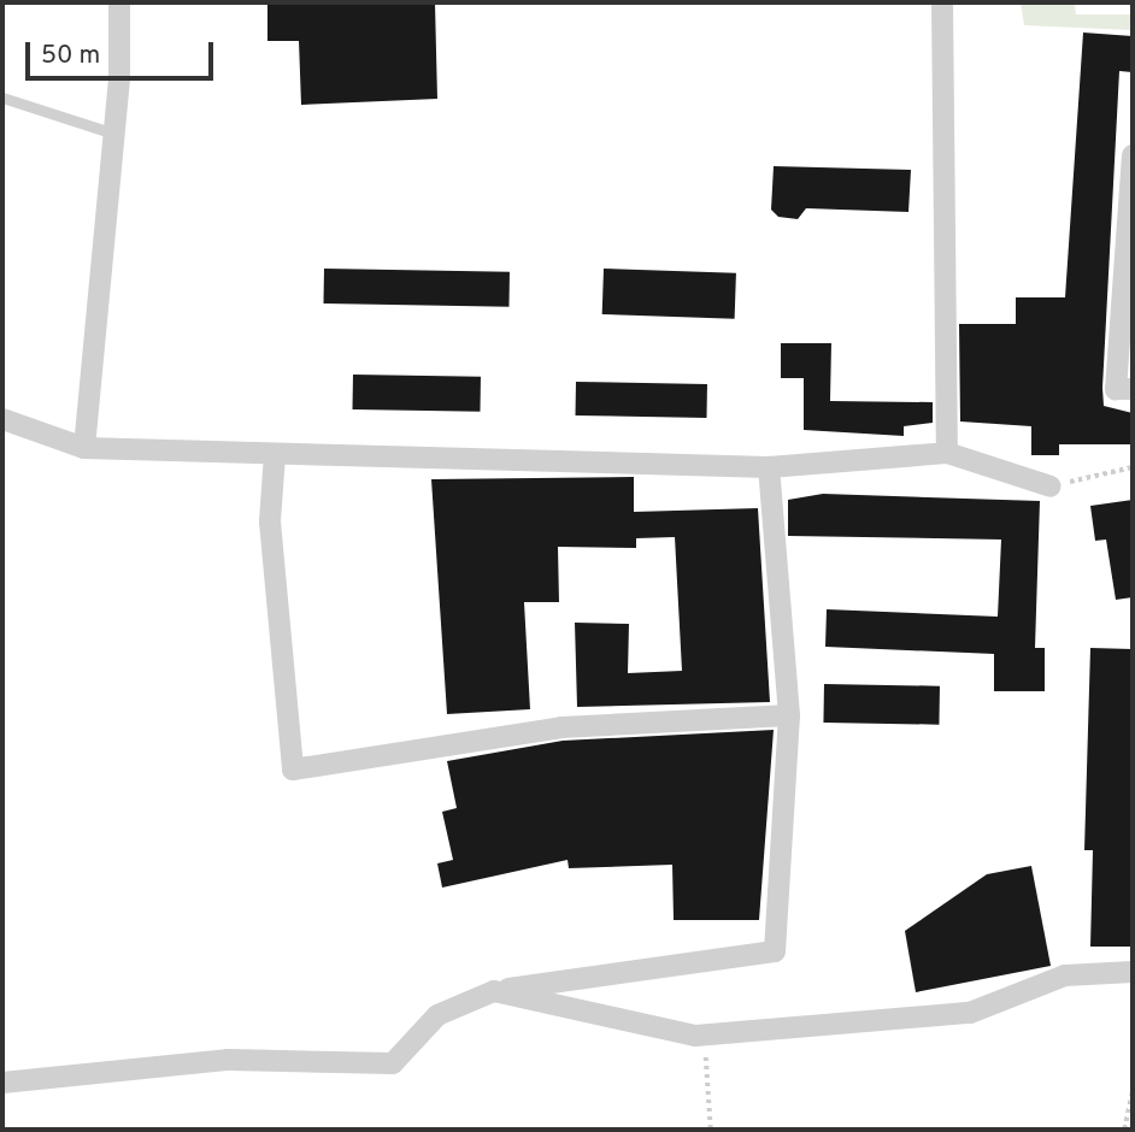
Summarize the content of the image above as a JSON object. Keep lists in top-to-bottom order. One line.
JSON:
{"scale_bar":"50 m"}
